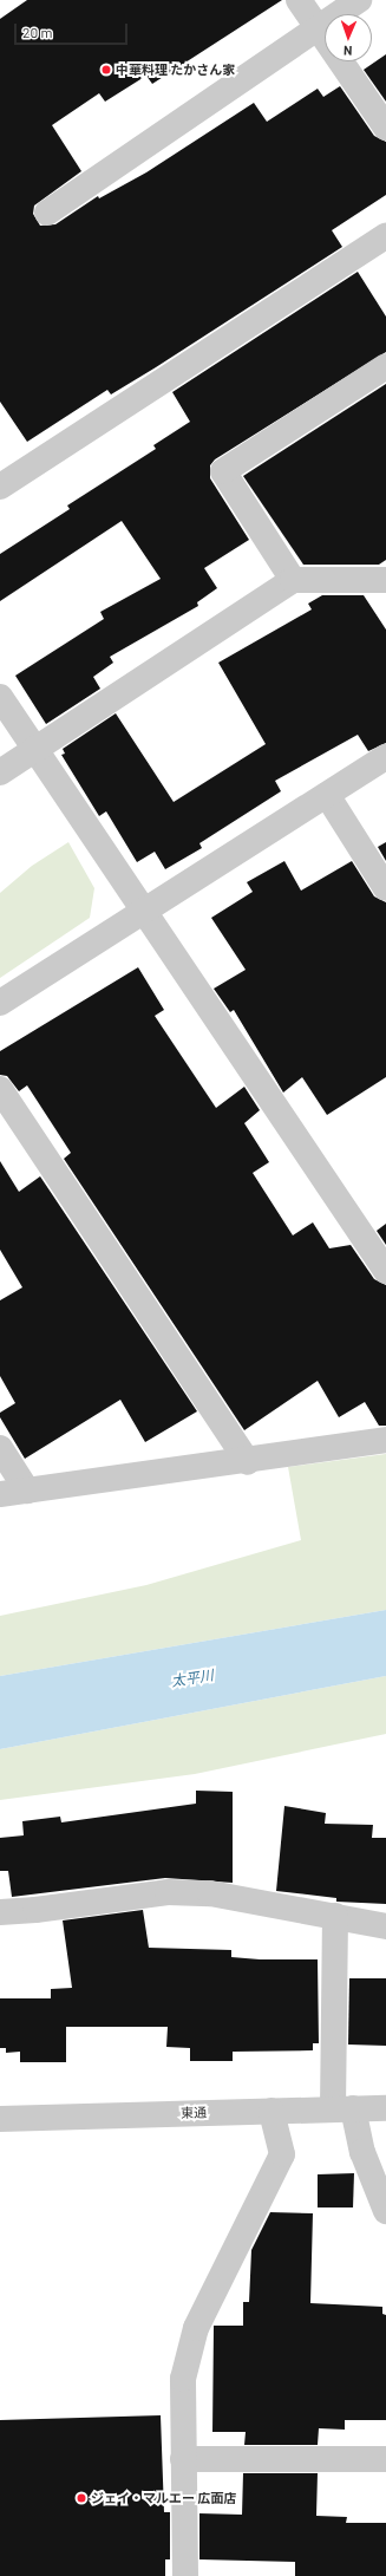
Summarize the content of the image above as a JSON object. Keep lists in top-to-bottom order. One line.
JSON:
{"streets":{"street":["東通"]},"water":["太平川"],"places":["中華料理 たかさん家","ジェイ・マルエー 広面店"],"scale_bar":"20 m","north":"bottom"}
